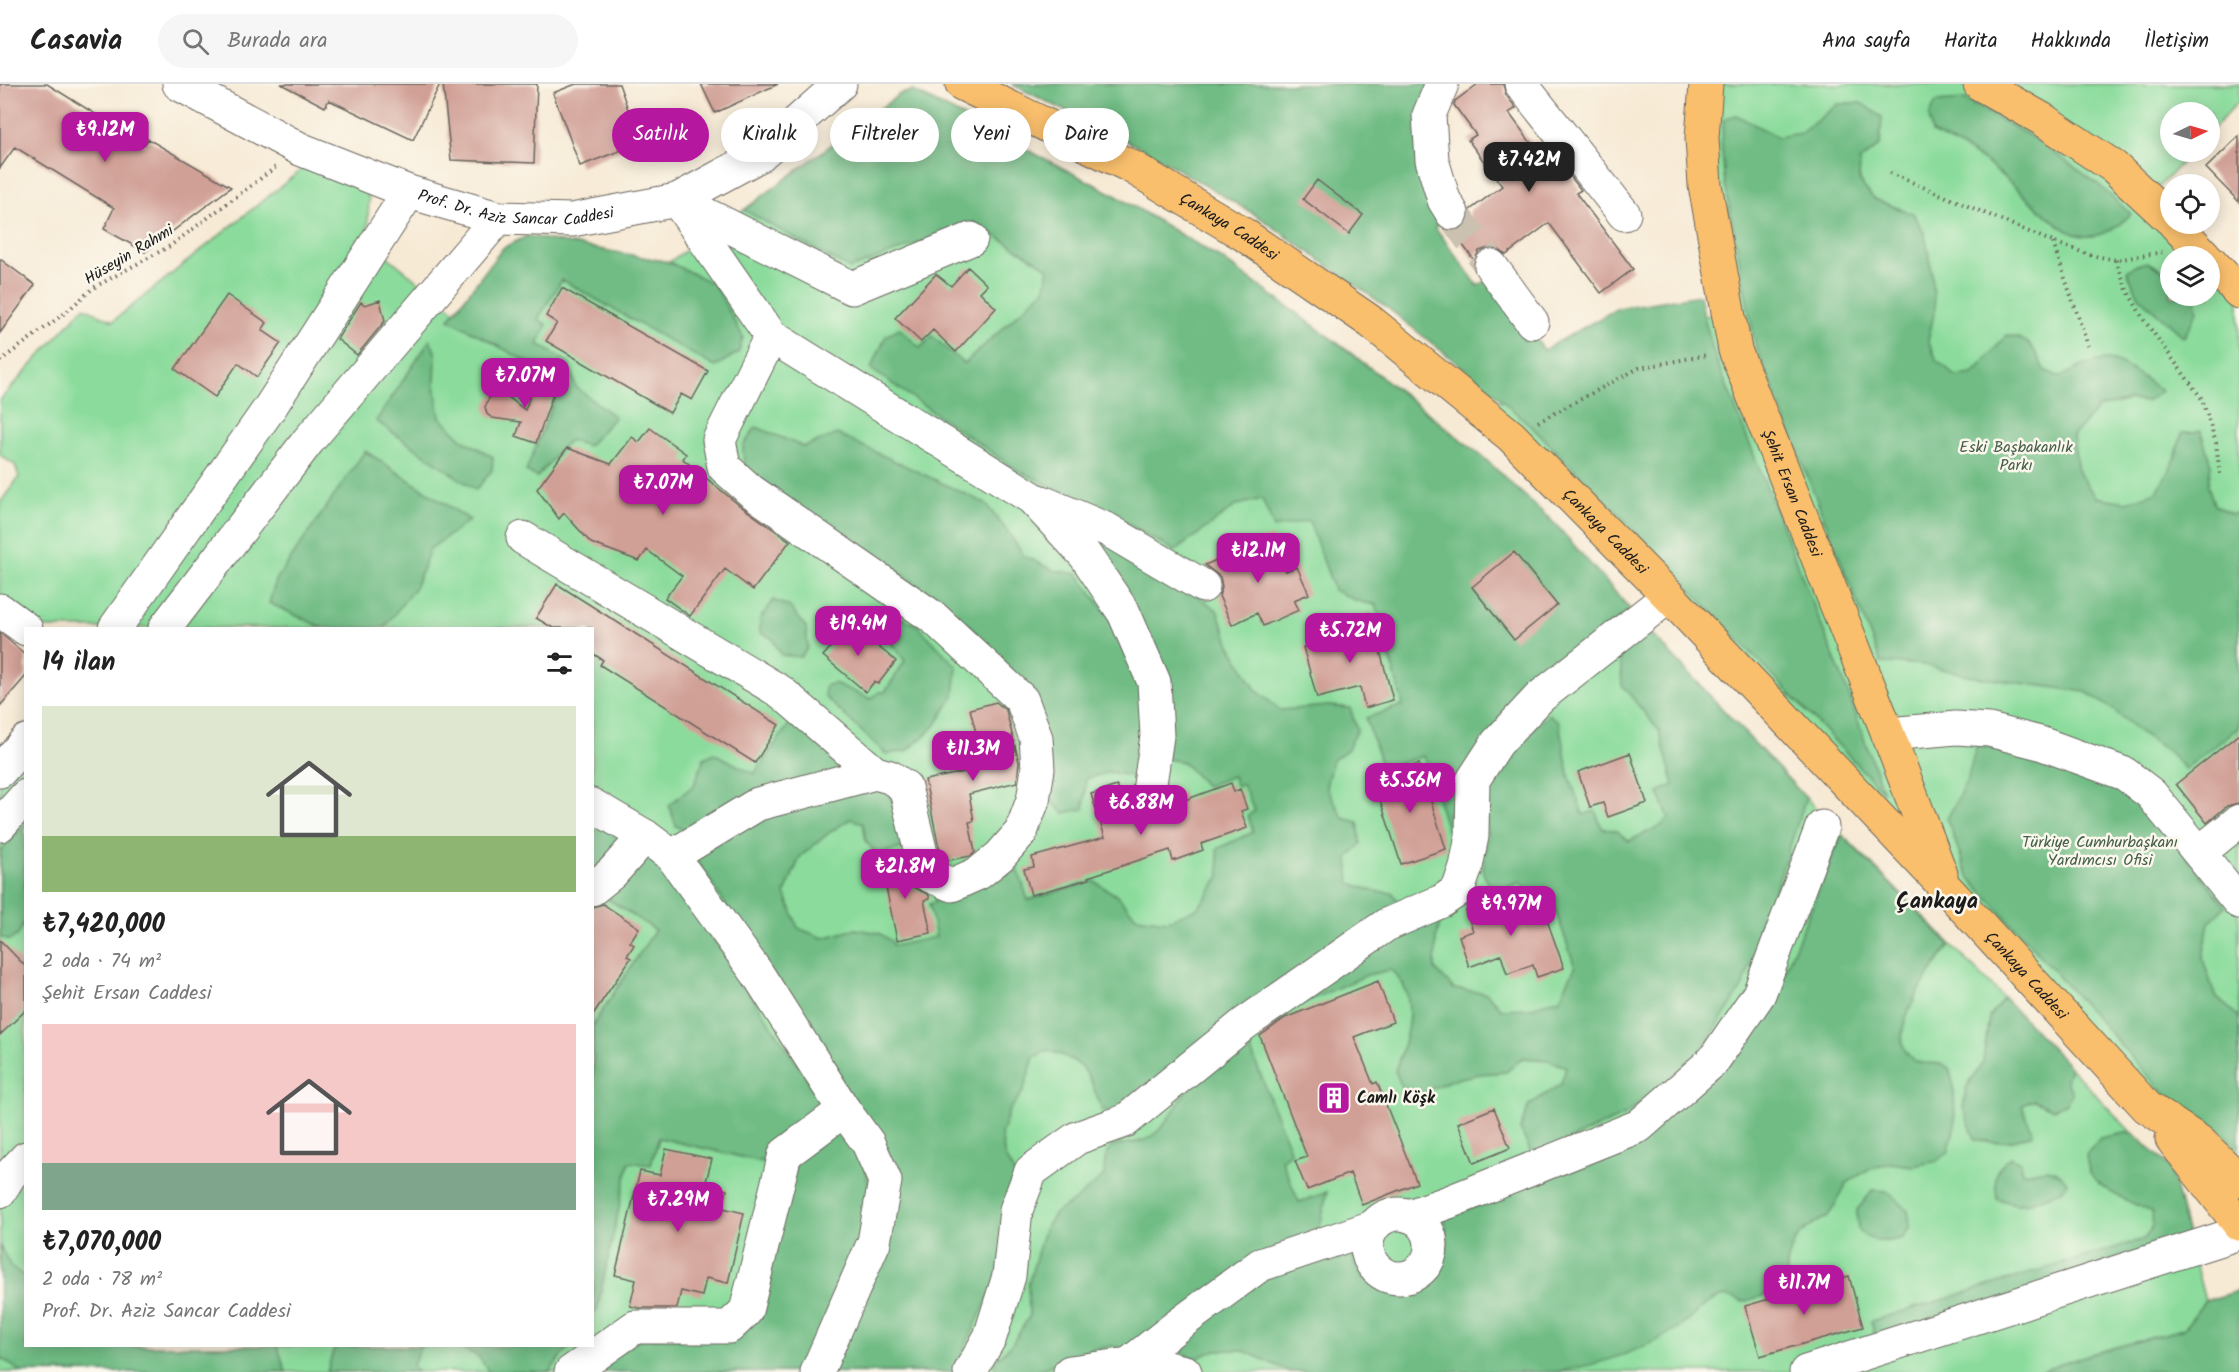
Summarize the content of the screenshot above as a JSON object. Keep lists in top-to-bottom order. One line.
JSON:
{"streets":{"main road":["Çankaya Caddesi","Şehit Ersan Caddesi"],"street":["Prof. Dr. Aziz Sancar Caddesi"],"path":["Hüseyin Rahmi"]},"crossings":[["Prof. Dr. Aziz Sancar Caddesi","Hüseyin Rahmi"],["Çankaya Caddesi","Şehit Ersan Caddesi"]],"districts":["Çankaya"],"parks":["Eski Başbakanlık Parkı","Türkiye Cumhurbaşkanı Yardımcısı Ofisi"],"places":{"building":["Camlı Köşk"]},"north":"right","page":{"header":"Casavia","search":"Burada ara","nav":["Ana sayfa","Harita","Hakkında","İletişim"],"chip":["Satılık","Kiralık","Filtreler","Yeni","Daire"],"price":["₺9.12M","₺7.42M","₺7.07M","₺7.07M","₺12.1M","₺19.4M","₺5.72M","₺11.3M","₺5.56M","₺6.88M","₺21.8M","₺9.97M","₺7.29M","₺11.7M"],"heading":"14 ilan","list":[{"name":"₺7,420,000","note":"2 oda · 74 m² · Şehit Ersan Caddesi"},{"name":"₺7,070,000","note":"2 oda · 78 m² · Prof. Dr. Aziz Sancar Caddesi"}]}}
